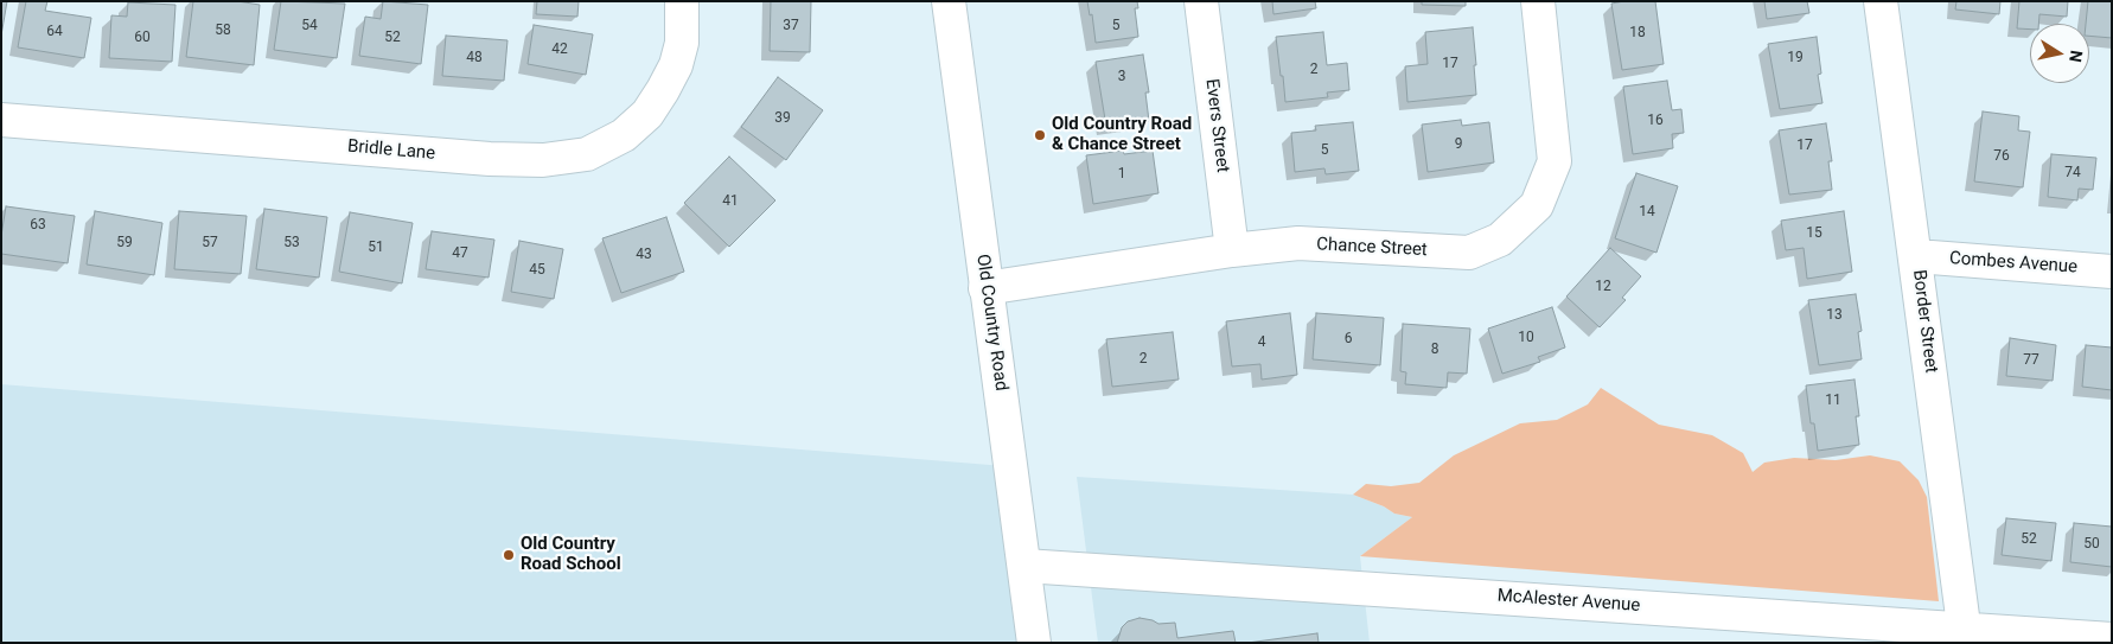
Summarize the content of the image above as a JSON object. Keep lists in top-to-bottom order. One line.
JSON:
{"streets":{"street":["Evers Street","Bridle Lane","Chance Street","Combes Avenue","Border Street","Old Country Road","McAlester Avenue"]},"crossings":[["Evers Street","Chance Street"],["Chance Street","Old Country Road"],["Combes Avenue","Border Street"],["Border Street","McAlester Avenue"],["Old Country Road","McAlester Avenue"]],"places":["Old Country Road & Chance Street","Old Country Road School"],"house_numbers":["54","37","5","58","64","18","60","52","42","48","19","17","2","3","39","16","9","17","5","76","74","1","41","14","63","15","59","57","53","51","47","43","45","12","13","10","6","4","8","2","77","11","52","50"],"north":"right"}
